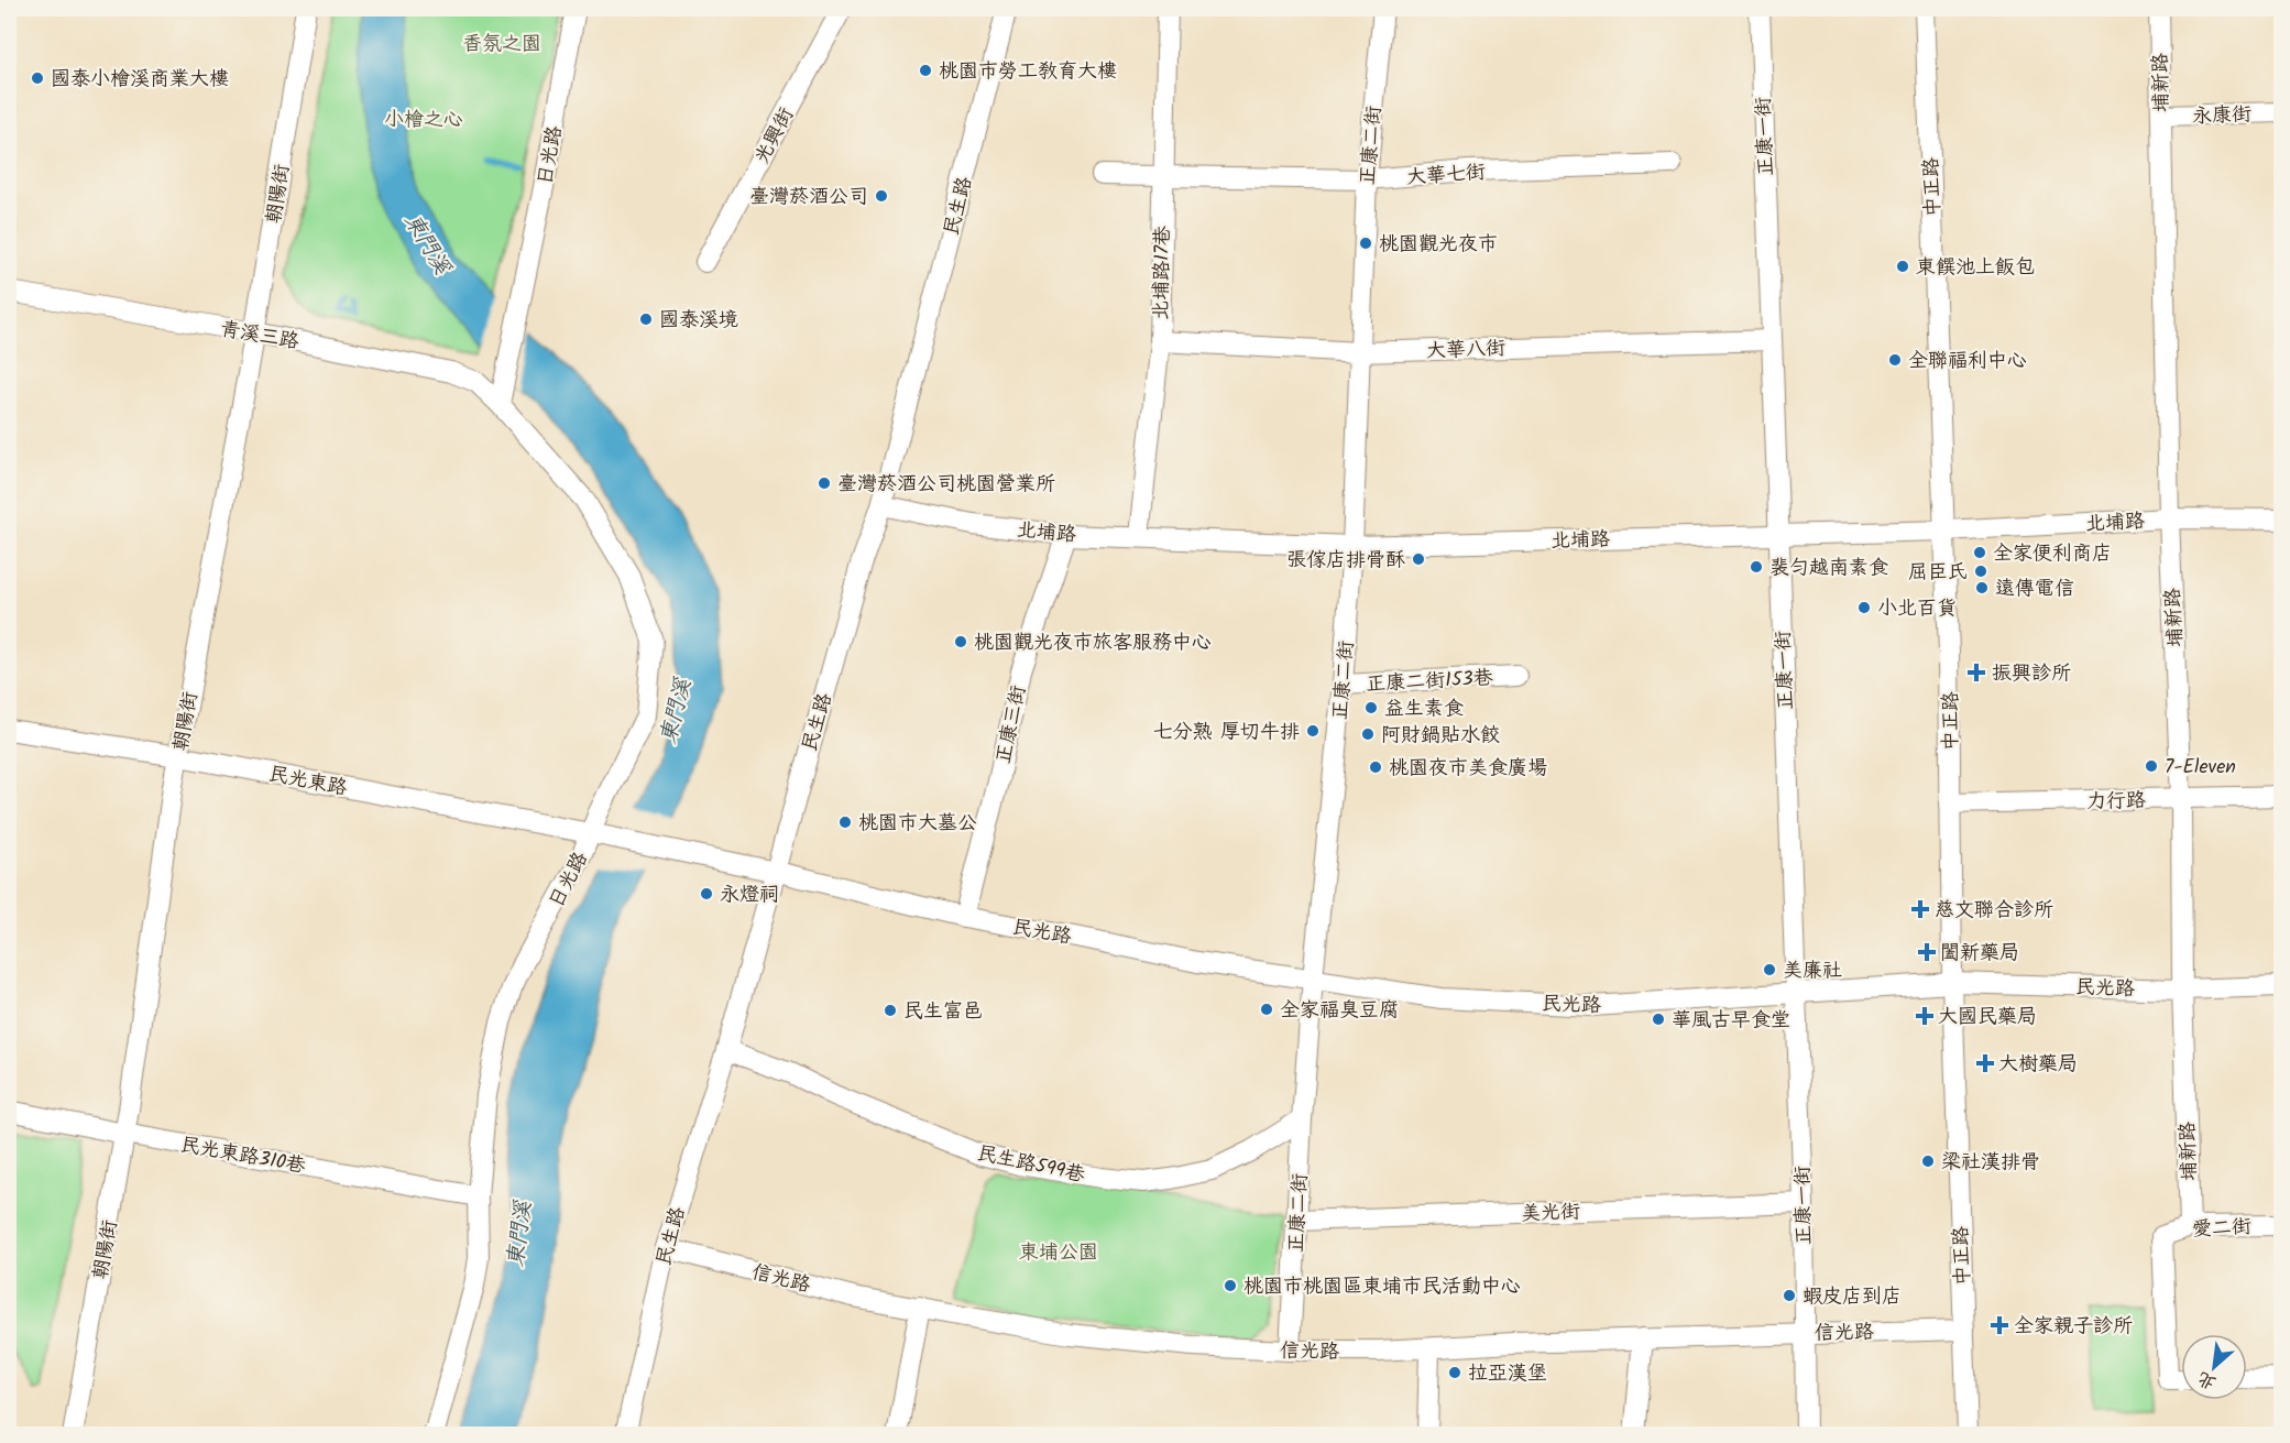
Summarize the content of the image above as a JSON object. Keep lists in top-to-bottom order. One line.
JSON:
{"streets":{"street":["埔新路","永康街","光興街","正康一街","正康二街","日光路","大華七街","中正路","朝陽街","民生路","北埔路17巷","青溪三路","大華八街","北埔路","正康二街153巷","正康三街","民光東路","力行路","民光路","民光東路310巷","民生路599巷","美光街","愛二街","信光路"]},"crossings":[["埔新路","永康街"],["埔新路","北埔路"],["埔新路","力行路"],["埔新路","民光路"],["埔新路","愛二街"],["正康一街","大華八街"],["正康一街","北埔路"],["正康一街","民光路"],["正康一街","美光街"],["正康一街","信光路"],["正康二街","大華七街"],["正康二街","大華八街"],["正康二街","北埔路"],["正康二街","正康二街153巷"],["正康二街","民光路"],["正康二街","民生路599巷"],["正康二街","美光街"],["正康二街","信光路"],["日光路","青溪三路"],["日光路","民光東路"],["日光路","民光東路310巷"],["大華七街","北埔路17巷"],["中正路","北埔路"],["中正路","力行路"],["中正路","民光路"],["中正路","信光路"],["朝陽街","青溪三路"],["朝陽街","民光東路"],["朝陽街","民光東路310巷"],["民生路","北埔路"],["民生路","民光東路"],["民生路","民光路"],["民生路","民生路599巷"],["民生路","信光路"],["北埔路17巷","大華八街"],["北埔路17巷","北埔路"],["北埔路","正康三街"],["正康三街","民光路"],["民光東路","民光路"]],"water":["東門溪"],"parks":["香氛之園","小檜之心","東埔公園"],"places":{"other":["桃園市勞工教育大樓","國泰小檜溪商業大樓","臺灣菸酒公司","桃園觀光夜市","東饌池上飯包","國泰溪境","全聯福利中心","臺灣菸酒公司桃園營業所","全家便利商店","張傢店排骨酥","裴勻越南素食","屈臣氏","遠傳電信","小北百貨","桃園觀光夜市旅客服務中心","益生素食","七分熟 厚切牛排","阿財鍋貼水餃","7-Eleven","桃園夜市美食廣場","桃園市大墓公","永燈祠","美廉社","全家福臭豆腐","民生富邑","華風古早食堂","梁社漢排骨","桃園市桃園區東埔市民活動中心","蝦皮店到店","拉亞漢堡"],"health":["振興診所","慈文聯合診所","闔新藥局","大國民藥局","大樹藥局","全家親子診所"]},"north":"bottom left"}
